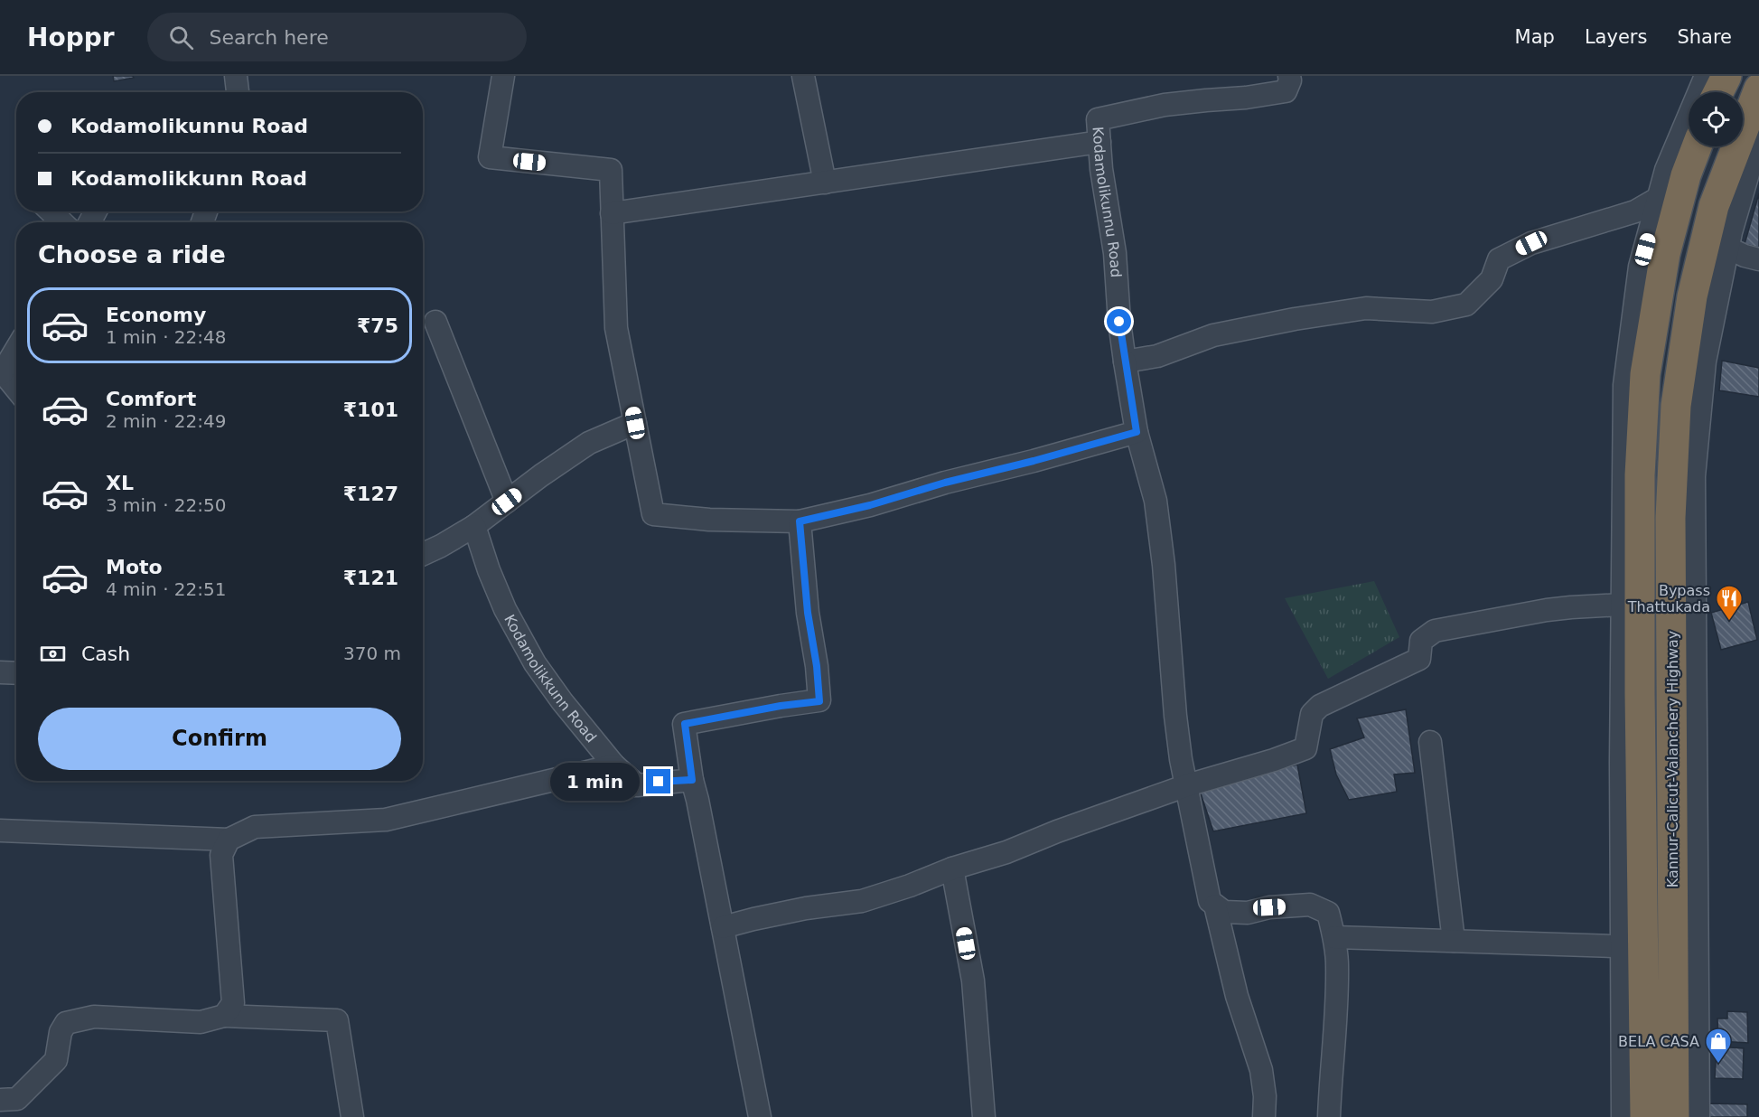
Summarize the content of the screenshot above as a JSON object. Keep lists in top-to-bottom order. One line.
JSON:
{"streets":{"highway":["Kannur-Calicut-Valanchery Highway"],"street":["Kodamolikunnu Road","Kodamolikkunn Road"]},"places":{"restaurant":["Bypass Thattukada"],"shop":["BELA CASA"]},"page":{"header":"Hoppr","search":"Search here","nav":["Map","Layers","Share"],"banner":["Kodamolikunnu Road","Kodamolikkunn Road"],"heading":"Choose a ride","list":[{"name":"Economy","note":"1 min · 22:48","value":"₹75"},{"name":"Comfort","note":"2 min · 22:49","value":"₹101"},{"name":"XL","note":"3 min · 22:50","value":"₹127"},{"name":"Moto","note":"4 min · 22:51","value":"₹121"}],"pay":["Cash","370 m"],"buttons":"Confirm","bubble":"1 min"}}
